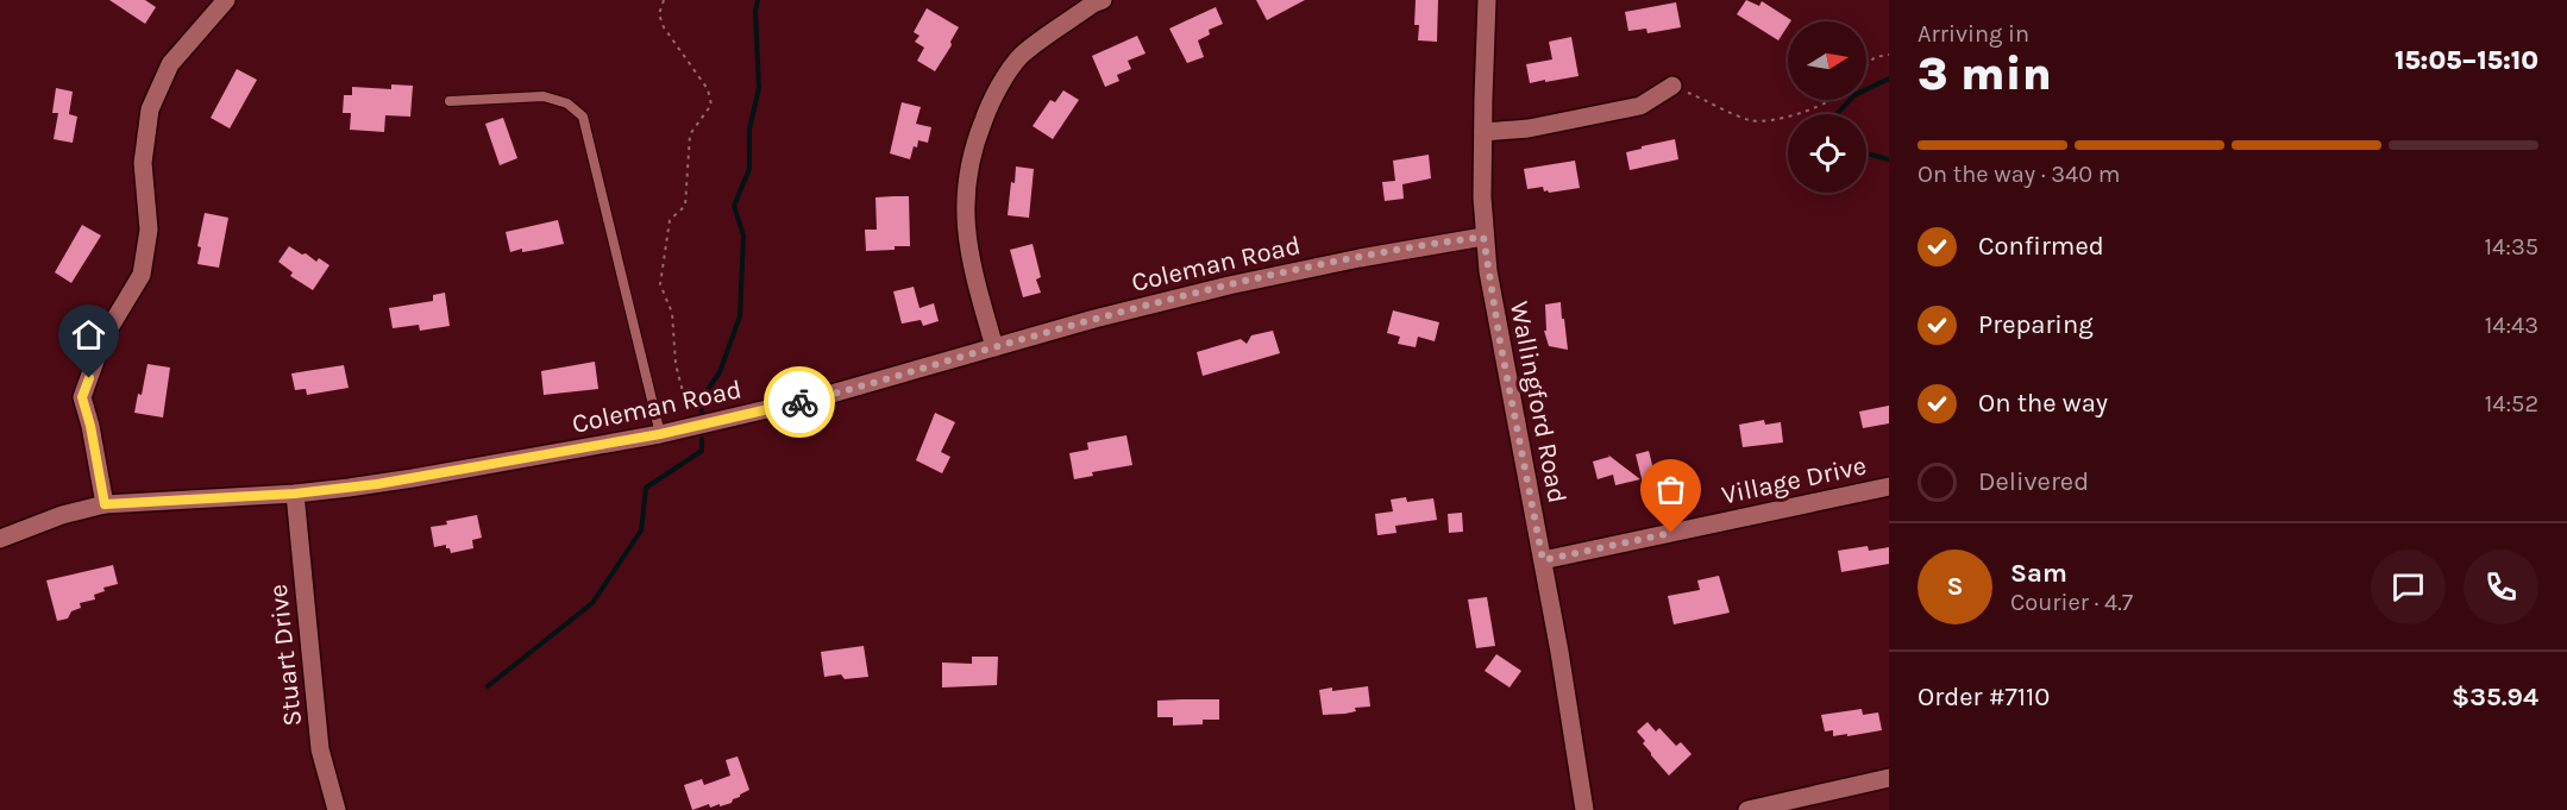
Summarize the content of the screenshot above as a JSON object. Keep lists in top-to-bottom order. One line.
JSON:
{"streets":{"street":["Coleman Road","Wallingford Road","Village Drive","Stuart Drive"]},"crossings":[["Coleman Road","Wallingford Road"],["Coleman Road","Stuart Drive"],["Wallingford Road","Village Drive"]],"north":"right","page":{"heading":["3 min","Arriving in","15:05–15:10"],"panel":["Sam","Courier · 4.7","Order #7110","$35.94"],"bar":"On the way · 340 m","list":[["Confirmed","14:35"],["Preparing","14:43"],["On the way","14:52"],"Delivered"],"round":"S"}}
